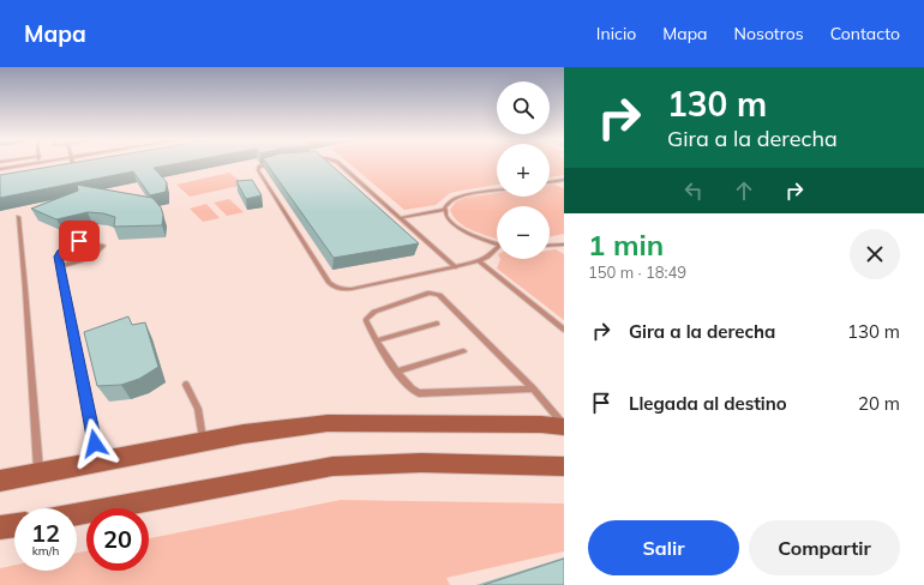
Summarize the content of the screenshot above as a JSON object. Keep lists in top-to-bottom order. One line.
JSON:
{"page":{"header":"Mapa","nav":["Inicio","Mapa","Nosotros","Contacto"],"turn":["130 m","Gira a la derecha"],"map_buttons":["+","−"],"heading":["1 min","150 m · 18:49"],"list":[{"name":"Gira a la derecha","value":"130 m"},{"name":"Llegada al destino","value":"20 m"}],"speed":"12 km/h","limit":"20","buttons":["Salir","Compartir"]}}
